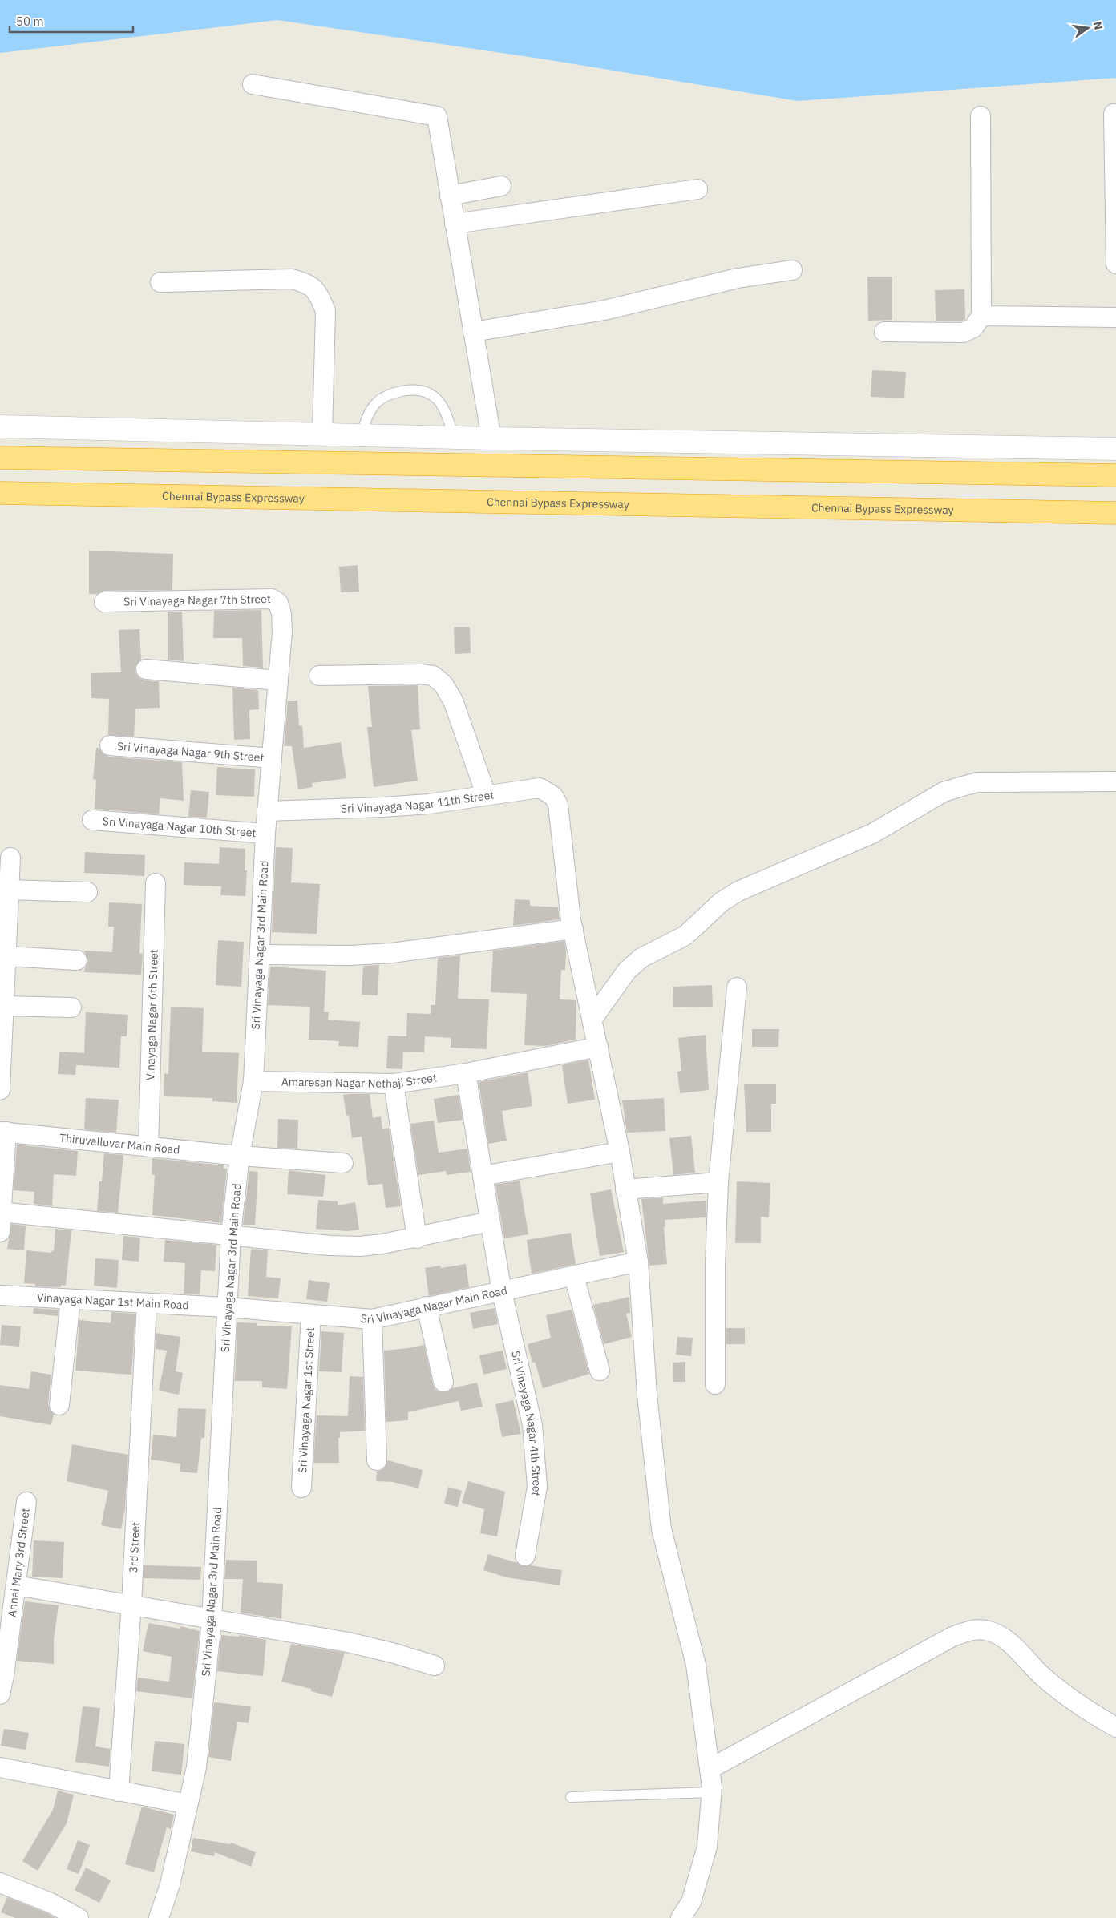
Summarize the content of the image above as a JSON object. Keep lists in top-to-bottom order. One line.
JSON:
{"streets":{"highway":["Chennai Bypass Expressway"],"street":["Sri Vinayaga Nagar 7th Street","Sri Vinayaga Nagar 9th Street","Sri Vinayaga Nagar 11th Street","Sri Vinayaga Nagar 10th Street","Sri Vinayaga Nagar 3rd Main Road","Vinayaga Nagar 6th Street","Amaresan Nagar Nethaji Street","Thiruvalluvar Main Road","Vinayaga Nagar 1st Main Road","Sri Vinayaga Nagar Main Road","Sri Vinayaga Nagar 1st Street","Sri Vinayaga Nagar 4th Street","3rd Street","Annai Mary 3rd Street"]},"crossings":[["Sri Vinayaga Nagar 7th Street","Sri Vinayaga Nagar 3rd Main Road"],["Sri Vinayaga Nagar 9th Street","Sri Vinayaga Nagar 3rd Main Road"],["Sri Vinayaga Nagar 11th Street","Sri Vinayaga Nagar 3rd Main Road"],["Sri Vinayaga Nagar 10th Street","Sri Vinayaga Nagar 3rd Main Road"],["Sri Vinayaga Nagar 3rd Main Road","Amaresan Nagar Nethaji Street"],["Sri Vinayaga Nagar 3rd Main Road","Thiruvalluvar Main Road"],["Sri Vinayaga Nagar 3rd Main Road","Vinayaga Nagar 1st Main Road"],["Sri Vinayaga Nagar 3rd Main Road","Sri Vinayaga Nagar Main Road"],["Vinayaga Nagar 6th Street","Thiruvalluvar Main Road"],["Amaresan Nagar Nethaji Street","Sri Vinayaga Nagar 4th Street"],["Vinayaga Nagar 1st Main Road","Sri Vinayaga Nagar Main Road"],["Vinayaga Nagar 1st Main Road","3rd Street"],["Sri Vinayaga Nagar Main Road","Sri Vinayaga Nagar 1st Street"],["Sri Vinayaga Nagar Main Road","Sri Vinayaga Nagar 4th Street"]],"scale_bar":"50 m","north":"right"}
